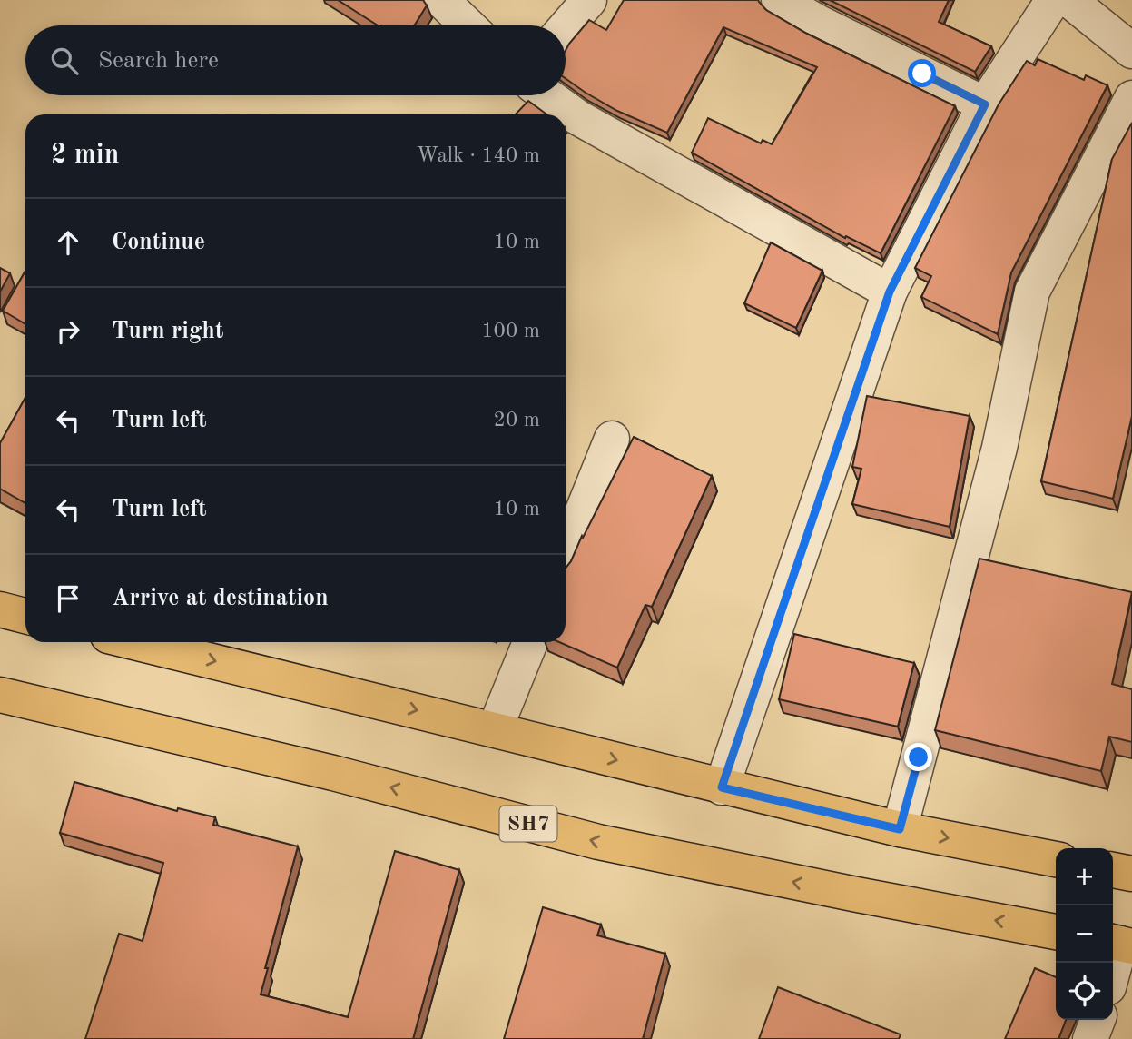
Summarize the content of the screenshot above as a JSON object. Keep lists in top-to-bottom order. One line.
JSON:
{"streets":{"main road":["SH7"]},"page":{"search":"Search here","heading":["2 min","Walk · 140 m"],"list":[["Continue","10 m"],["Turn right","100 m"],["Turn left","20 m"],["Turn left","10 m"],"Arrive at destination"],"map_buttons":["+","−"]}}
